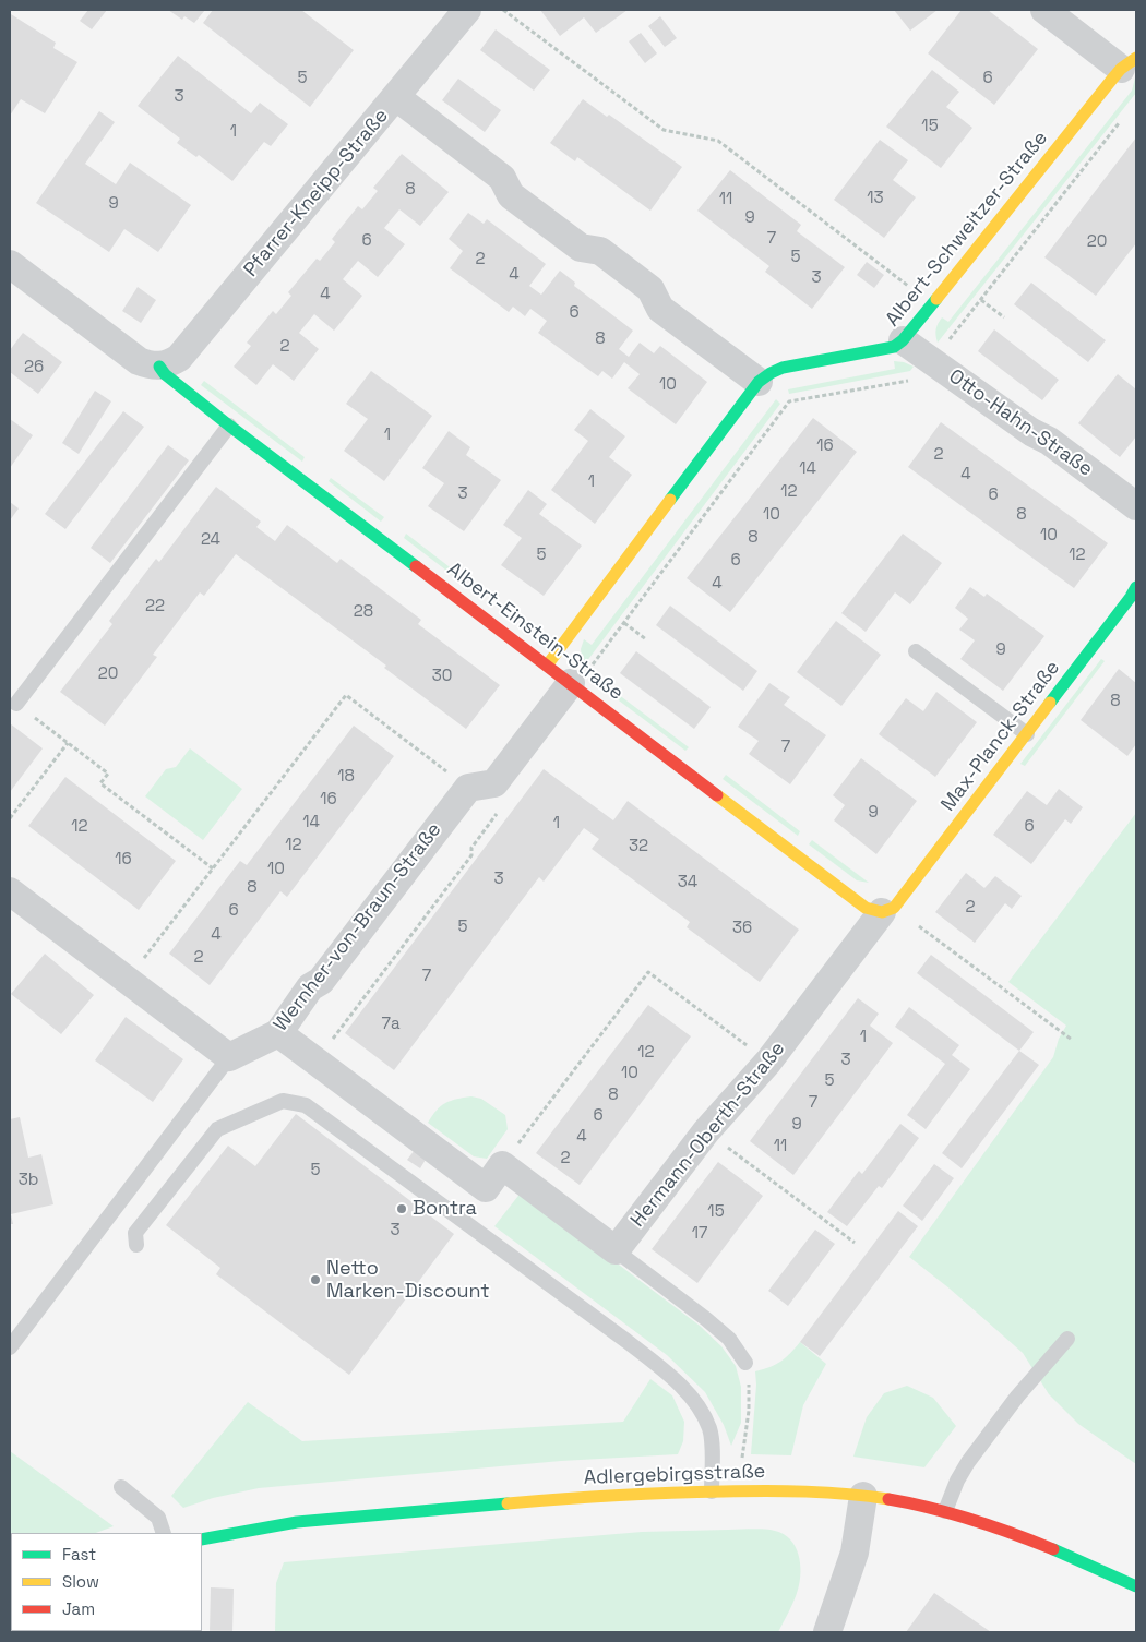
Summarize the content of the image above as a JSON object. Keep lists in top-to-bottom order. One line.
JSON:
{"streets":{"street":["Pfarrer-Kneipp-Straße","Albert-Schweitzer-Straße","Otto-Hahn-Straße","Albert-Einstein-Straße","Max-Planck-Straße","Wernher-von-Braun-Straße","Hermann-Oberth-Straße","Adlergebirgsstraße"]},"crossings":[["Pfarrer-Kneipp-Straße","Albert-Einstein-Straße"],["Albert-Schweitzer-Straße","Otto-Hahn-Straße"],["Albert-Schweitzer-Straße","Albert-Einstein-Straße"],["Albert-Einstein-Straße","Max-Planck-Straße"],["Albert-Einstein-Straße","Hermann-Oberth-Straße"],["Max-Planck-Straße","Hermann-Oberth-Straße"]],"places":["Bontra","Netto Marken-Discount"],"house_numbers":["5","6","3","15","1","8","13","11","9","9","7","6","20","5","2","4","3","4","6","8","2","26","10","1","16","2","14","4","1","12","3","6","10","8","10","8","24","5","12","6","4","22","28","9","20","30","8","7","18","16","9","14","1","12","6","12","32","16","10","3","34","8","2","6","5","36","4","2","7","7a","1","12","3","10","5","8","7","6","9","4","11","2","5","3b","15","3","17"],"legend":["Fast","Slow","Jam"]}
